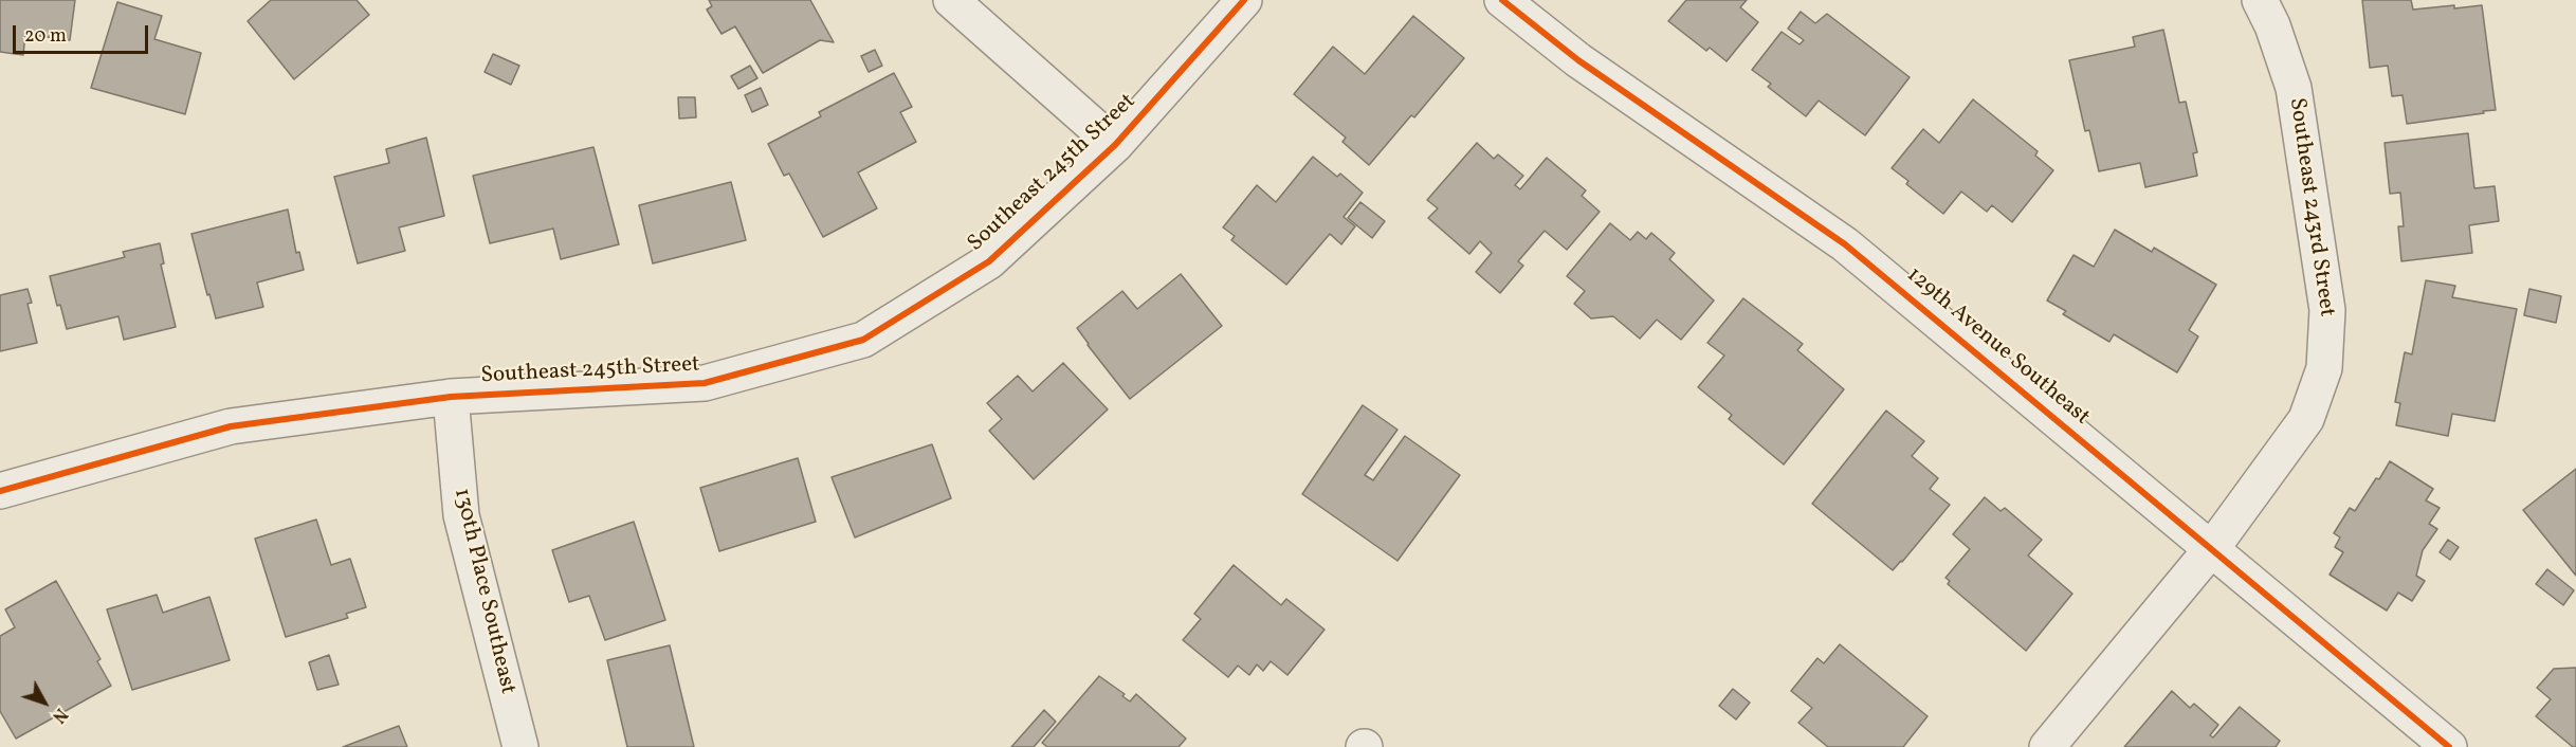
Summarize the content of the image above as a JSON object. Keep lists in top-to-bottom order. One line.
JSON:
{"streets":{"street":["Southeast 245th Street","Southeast 243rd Street","129th Avenue Southeast","130th Place Southeast"]},"crossings":[["Southeast 245th Street","130th Place Southeast"],["Southeast 243rd Street","129th Avenue Southeast"]],"scale_bar":"20 m","north":"bottom right"}
